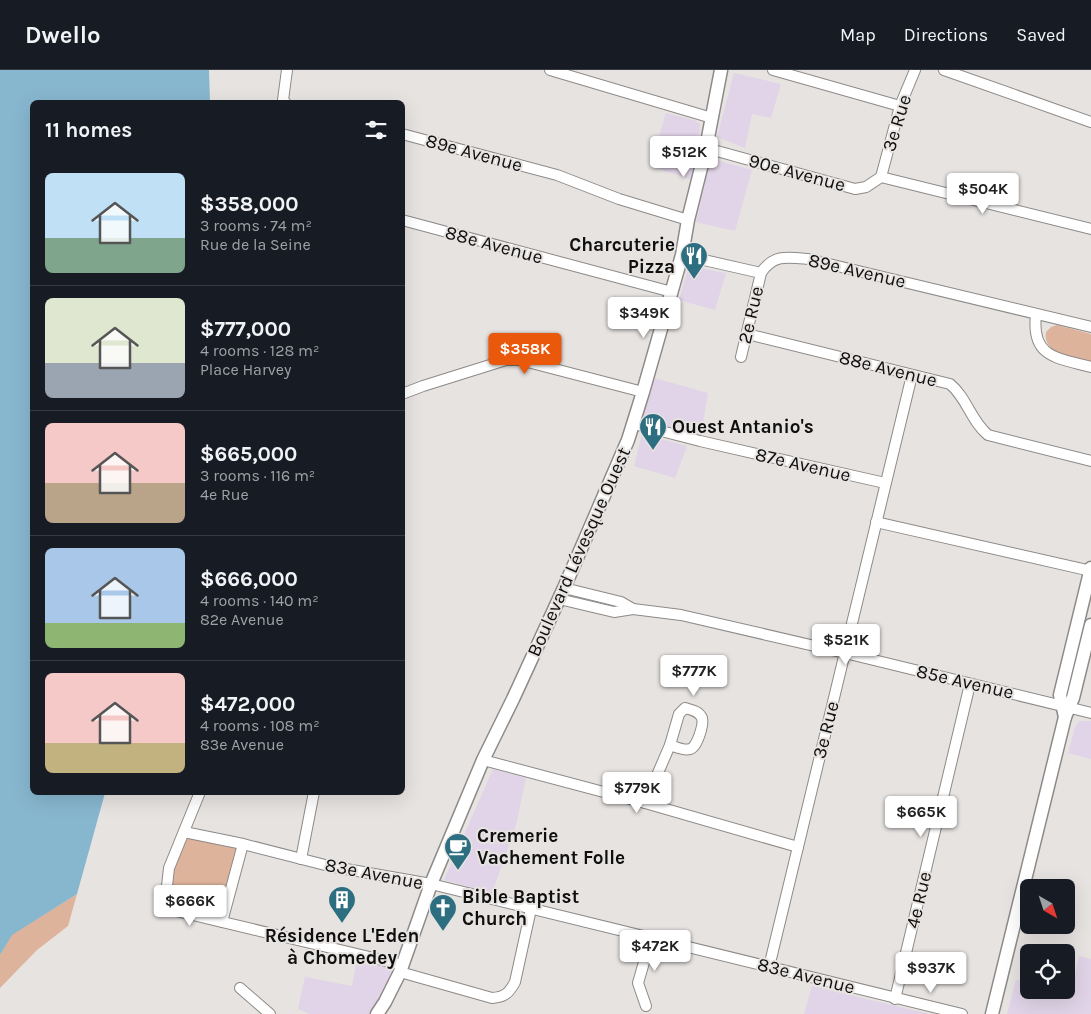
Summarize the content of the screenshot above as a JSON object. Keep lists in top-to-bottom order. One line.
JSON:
{"streets":{"street":["3e Rue","89e Avenue","90e Avenue","88e Avenue","2e Rue","87e Avenue","Boulevard Lévesque Ouest","85e Avenue","83e Avenue","4e Rue"]},"crossings":[["3e Rue","90e Avenue"],["3e Rue","88e Avenue"],["3e Rue","87e Avenue"],["3e Rue","85e Avenue"],["3e Rue","83e Avenue"],["89e Avenue","2e Rue"],["89e Avenue","Boulevard Lévesque Ouest"],["90e Avenue","Boulevard Lévesque Ouest"],["88e Avenue","2e Rue"],["88e Avenue","Boulevard Lévesque Ouest"],["87e Avenue","Boulevard Lévesque Ouest"],["Boulevard Lévesque Ouest","85e Avenue"],["Boulevard Lévesque Ouest","83e Avenue"],["85e Avenue","4e Rue"],["83e Avenue","4e Rue"]],"places":{"restaurant":["Charcuterie Pizza","Ouest Antanio's"],"cafe":["Cremerie Vachement Folle"],"building":["Résidence L'Eden à Chomedey"],"church":["Bible Baptist Church"]},"north":"bottom right","page":{"header":"Dwello","nav":["Map","Directions","Saved"],"heading":"11 homes","price":["$512K","$504K","$349K","$358K","$521K","$777K","$779K","$665K","$666K","$472K","$937K"],"list":[{"name":"$358,000","note":"3 rooms · 74 m² · Rue de la Seine"},{"name":"$777,000","note":"4 rooms · 128 m² · Place Harvey"},{"name":"$665,000","note":"3 rooms · 116 m² · 4e Rue"},{"name":"$666,000","note":"4 rooms · 140 m² · 82e Avenue"},{"name":"$472,000","note":"4 rooms · 108 m² · 83e Avenue"}]}}
